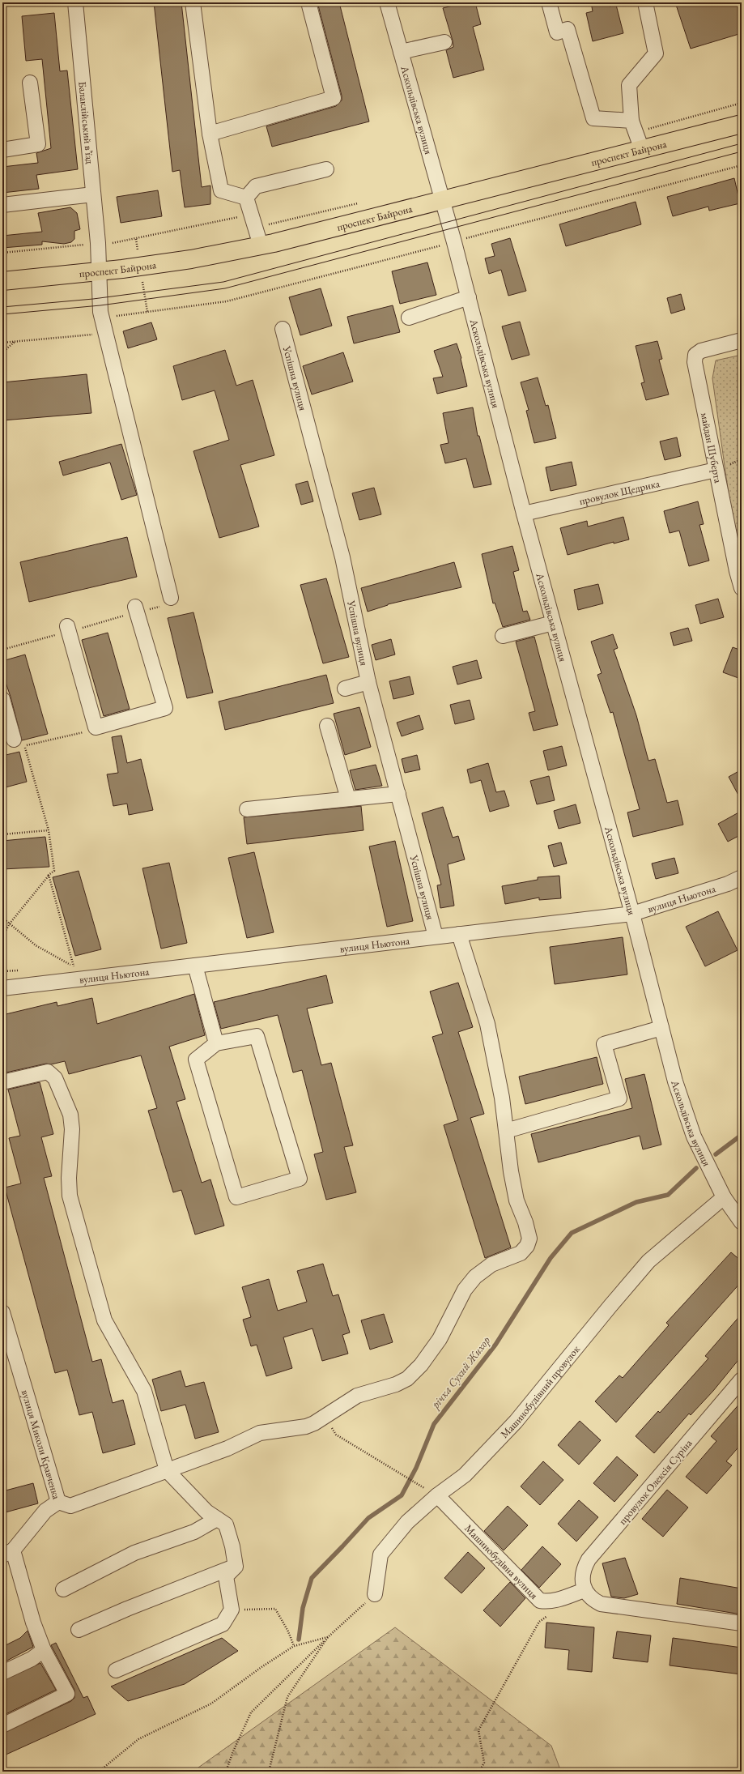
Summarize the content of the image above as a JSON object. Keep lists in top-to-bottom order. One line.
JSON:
{"streets":{"main road":["проспект Байрона"],"street":["Аскольдівська вулиця","Балаклійський в’їзд","Успішна вулиця","майдан Шуберта","провулок Щедрика","вулиця Ньютона","Машинобудівний провулок","вулиця Миколи Кравченка","провулок Олексія Суріна","Машинобудівна вулиця"]},"crossings":[["Аскольдівська вулиця","проспект Байрона"],["Аскольдівська вулиця","провулок Щедрика"],["Аскольдівська вулиця","вулиця Ньютона"],["Аскольдівська вулиця","Машинобудівний провулок"],["Успішна вулиця","вулиця Ньютона"],["майдан Шуберта","провулок Щедрика"],["Машинобудівний провулок","Машинобудівна вулиця"],["провулок Олексія Суріна","Машинобудівна вулиця"]],"water":["річка Сухий Жихор"]}
